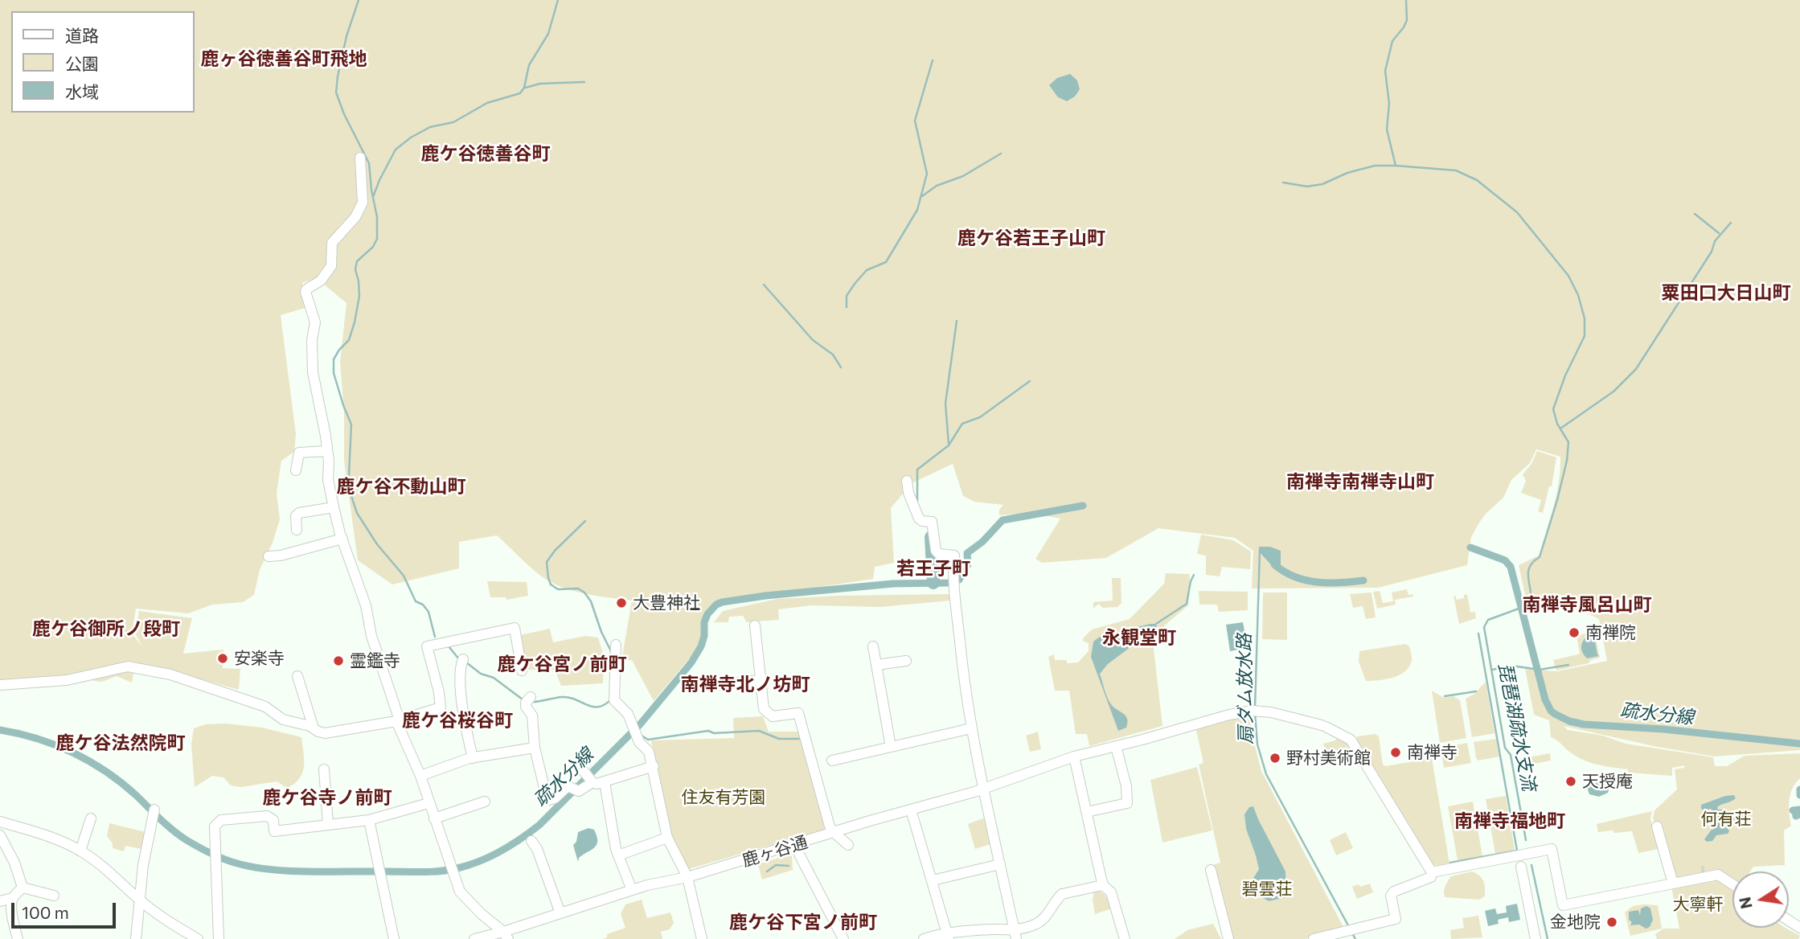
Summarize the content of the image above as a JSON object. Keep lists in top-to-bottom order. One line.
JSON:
{"streets":{"street":["鹿ヶ谷通"]},"districts":["鹿ヶ谷徳善谷町飛地","鹿ケ谷徳善谷町","鹿ケ谷若王子山町","粟田口大日山町","南禅寺南禅寺山町","鹿ケ谷不動山町","若王子町","南禅寺風呂山町","鹿ケ谷御所ノ段町","永観堂町","鹿ケ谷宮ノ前町","南禅寺北ノ坊町","鹿ケ谷桜谷町","鹿ケ谷法然院町","鹿ケ谷寺ノ前町","南禅寺福地町","鹿ケ谷下宮ノ前町"],"water":["扇ダム放水路","疏水分線","琵琶湖疏水支流"],"parks":["住友有芳園","何有荘","碧雲荘","大寧軒"],"places":["大豊神社","南禅院","安楽寺","霊鑑寺","南禅寺","野村美術館","天授庵","金地院"],"legend":["道路","公園","水域"],"scale_bar":"100 m","north":"left"}
